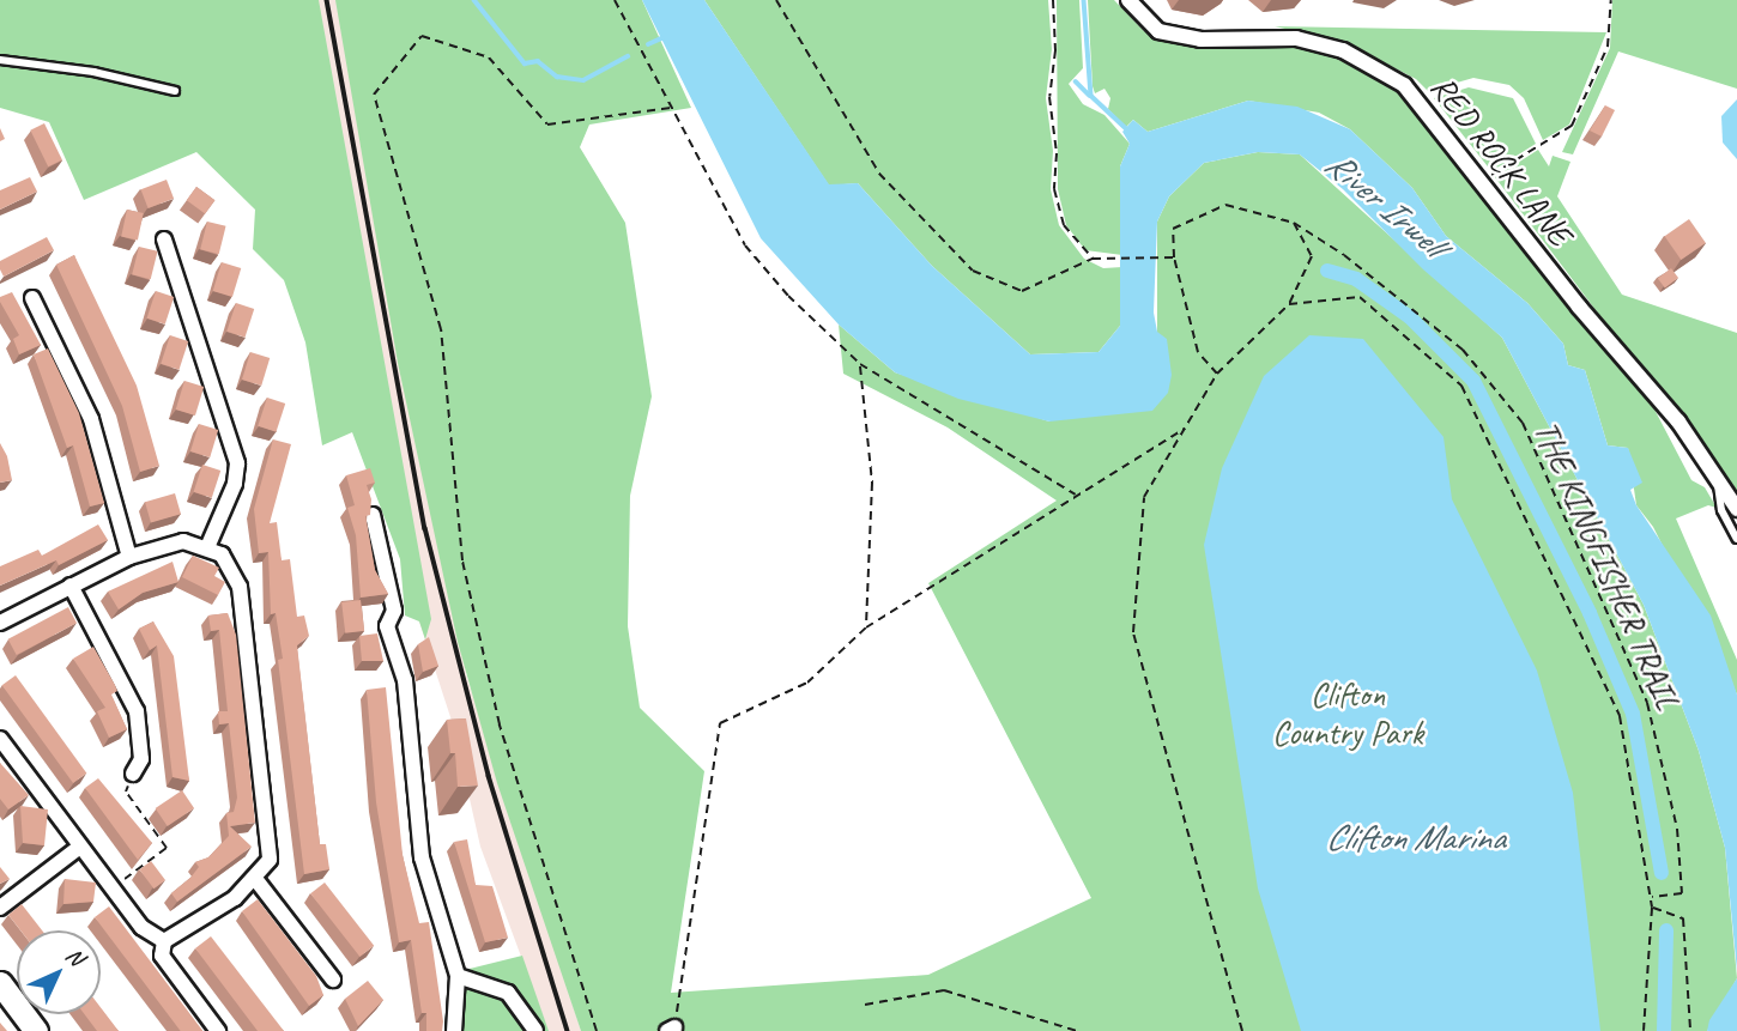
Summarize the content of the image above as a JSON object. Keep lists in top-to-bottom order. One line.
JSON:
{"streets":{"street":["RED ROCK LANE"],"path":["THE KINGFISHER TRAIL"]},"water":["River Irwell","Clifton Marina"],"parks":["Clifton Country Park"],"north":"top right"}
